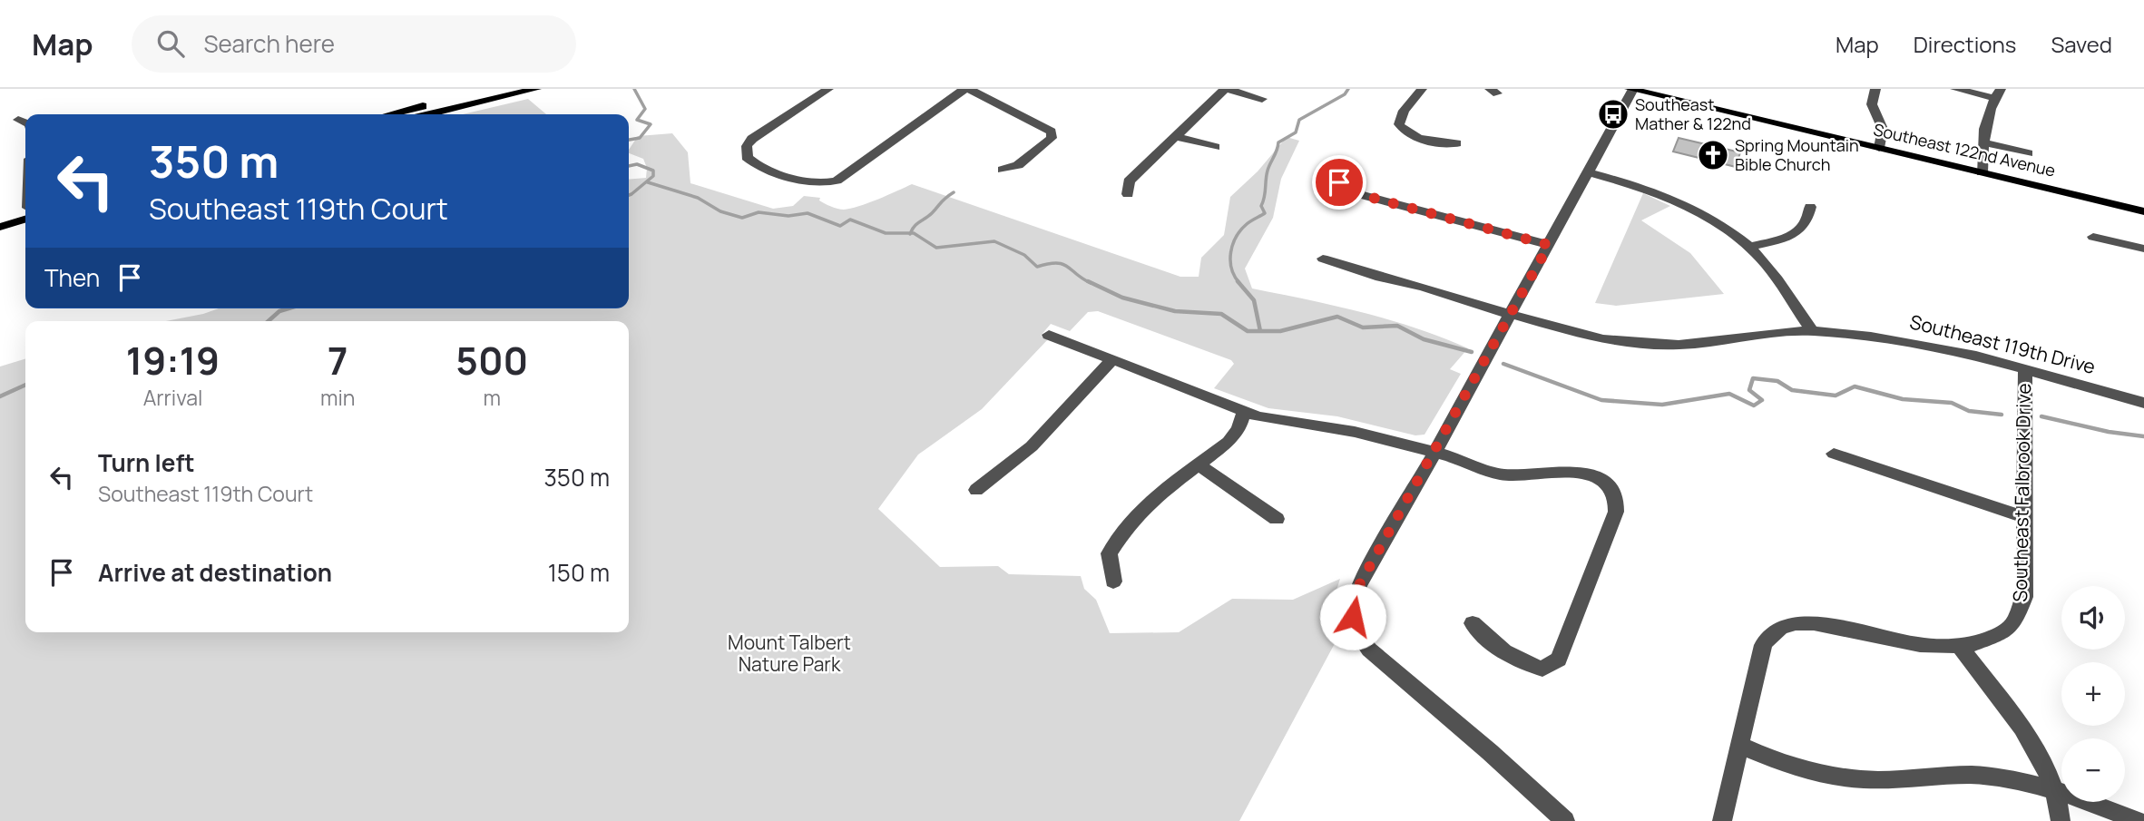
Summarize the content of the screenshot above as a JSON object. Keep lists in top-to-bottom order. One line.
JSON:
{"streets":{"main road":["Southeast 122nd Avenue"],"street":["Southeast 119th Drive","Southeast Falbrook Drive"]},"crossings":[["Southeast 119th Drive","Southeast Falbrook Drive"]],"parks":["Mount Talbert Nature Park"],"places":{"bus stop":["Southeast Mather & 122nd"],"church":["Spring Mountain Bible Church"]},"page":{"header":"Map","search":"Search here","nav":["Map","Directions","Saved"],"turn":["350 m","Southeast 119th Court"],"then":"Then","eta":["19:19","Arrival","7","min","500","m"],"list":[{"name":"Turn left","note":"Southeast 119th Court","value":"350 m"},{"name":"Arrive at destination","value":"150 m"}],"map_buttons":["+","−"]}}
